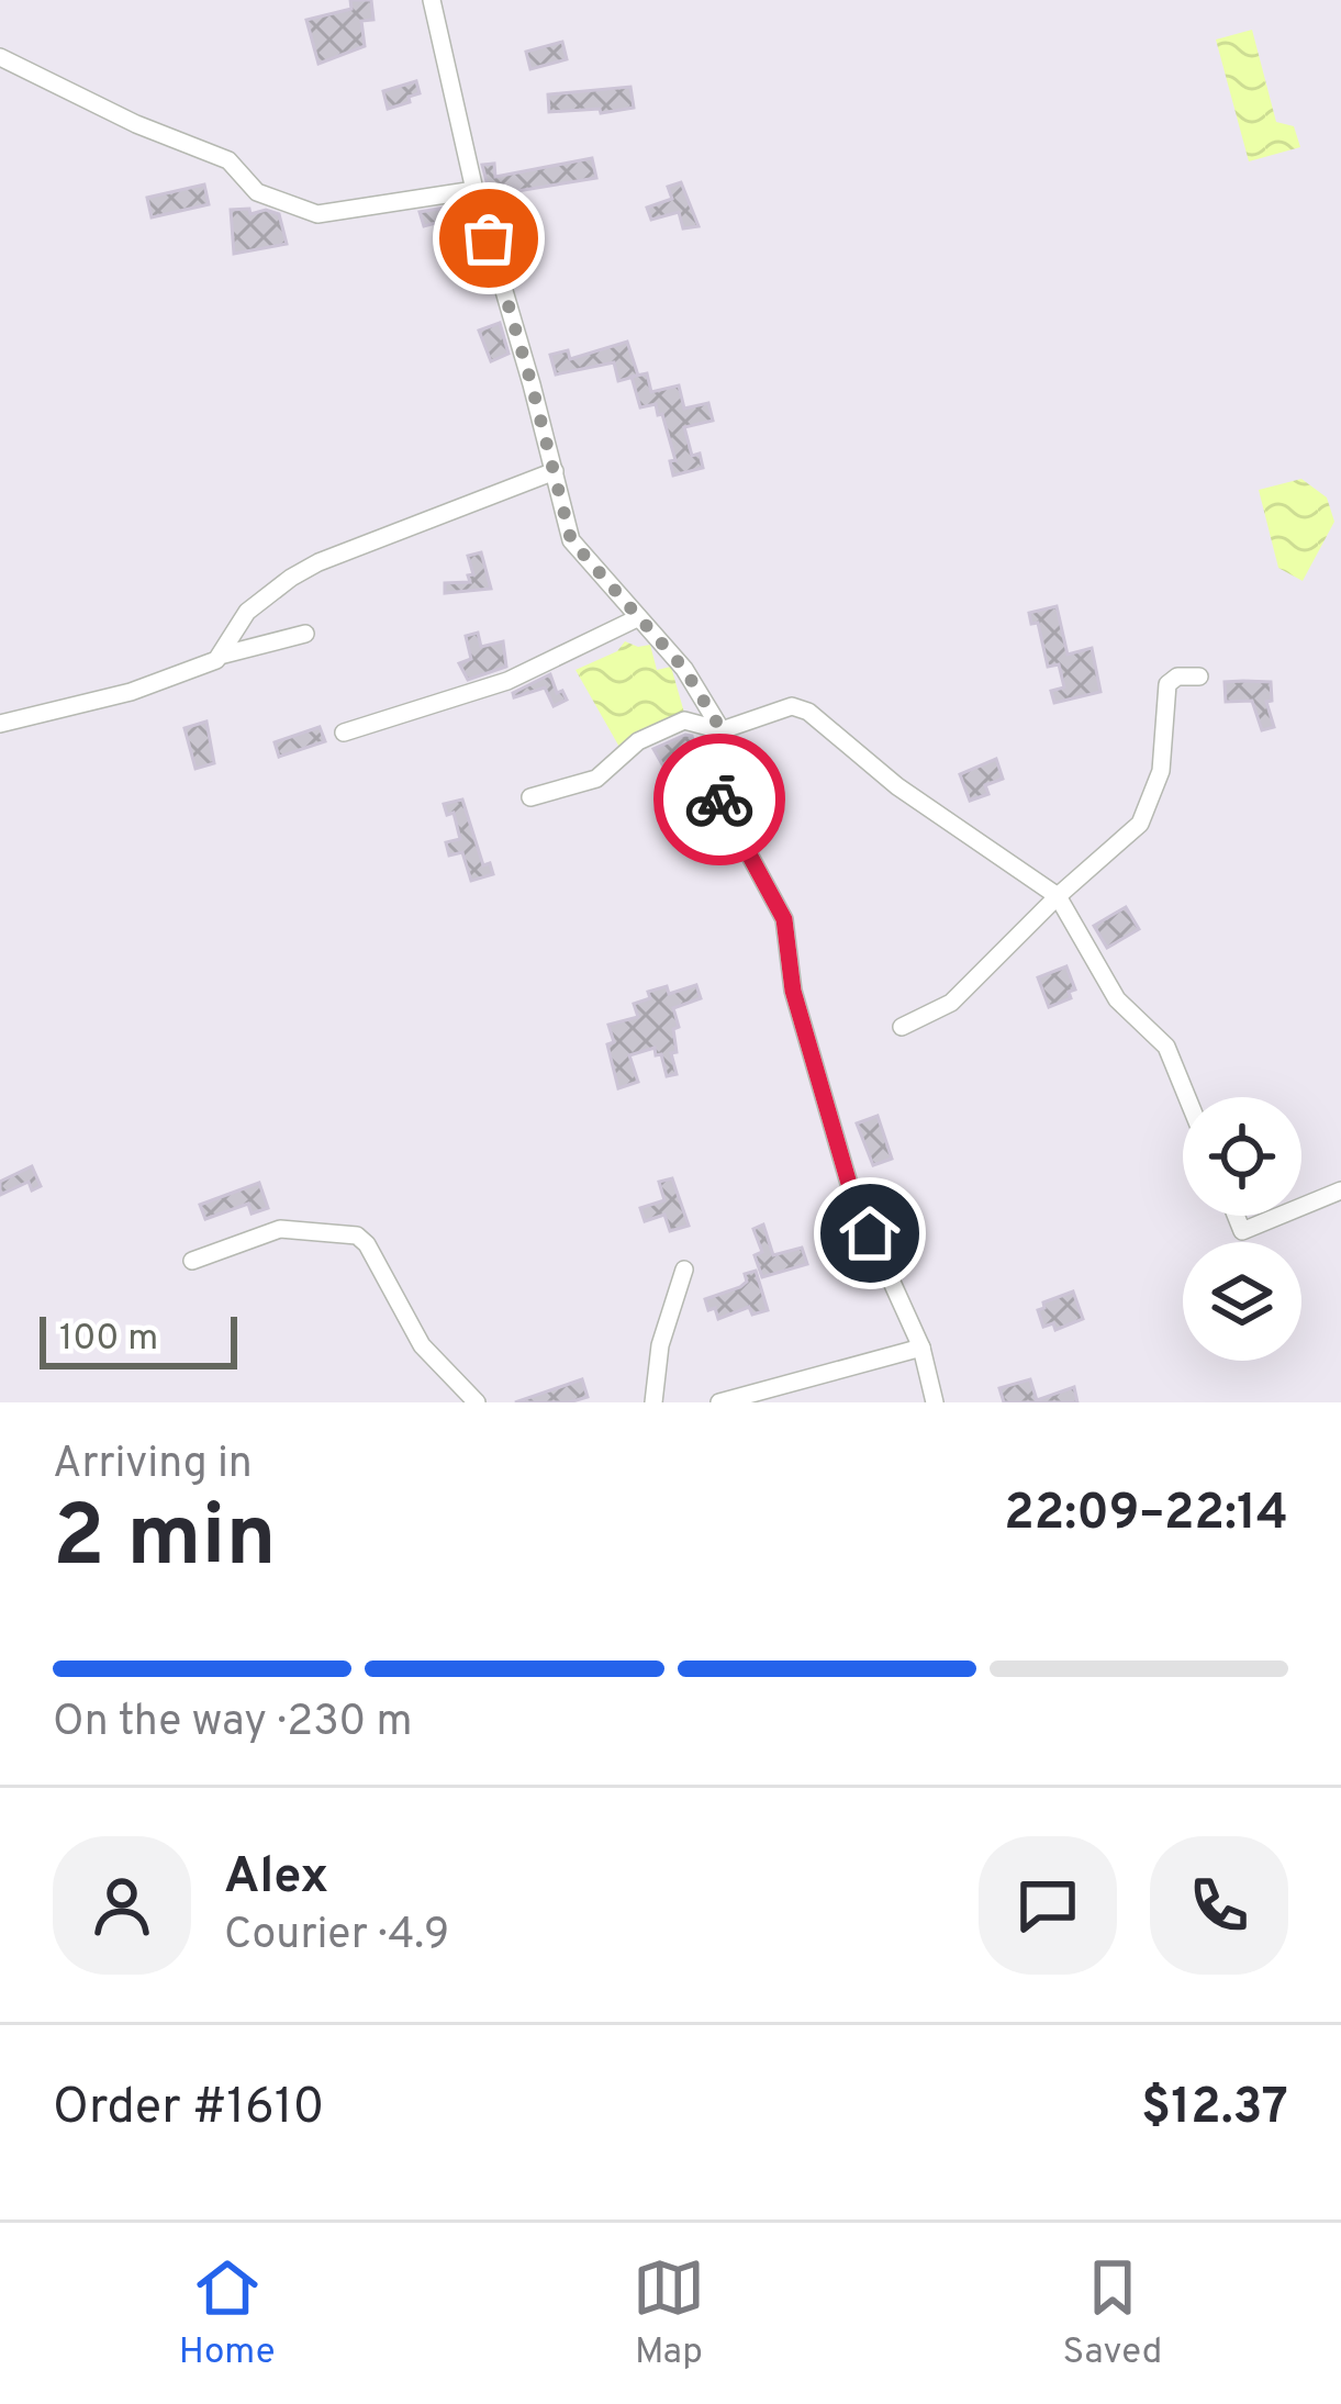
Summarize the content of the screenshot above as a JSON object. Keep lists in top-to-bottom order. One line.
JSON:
{"scale_bar":"100 m","page":{"scale":"100 m","heading":["2 min","Arriving in","22:09–22:14"],"panel":["Alex","Courier · 4.9","Order #1610","$12.37"],"bar":"On the way · 230 m","tabs":["Home","Map","Saved"]}}
